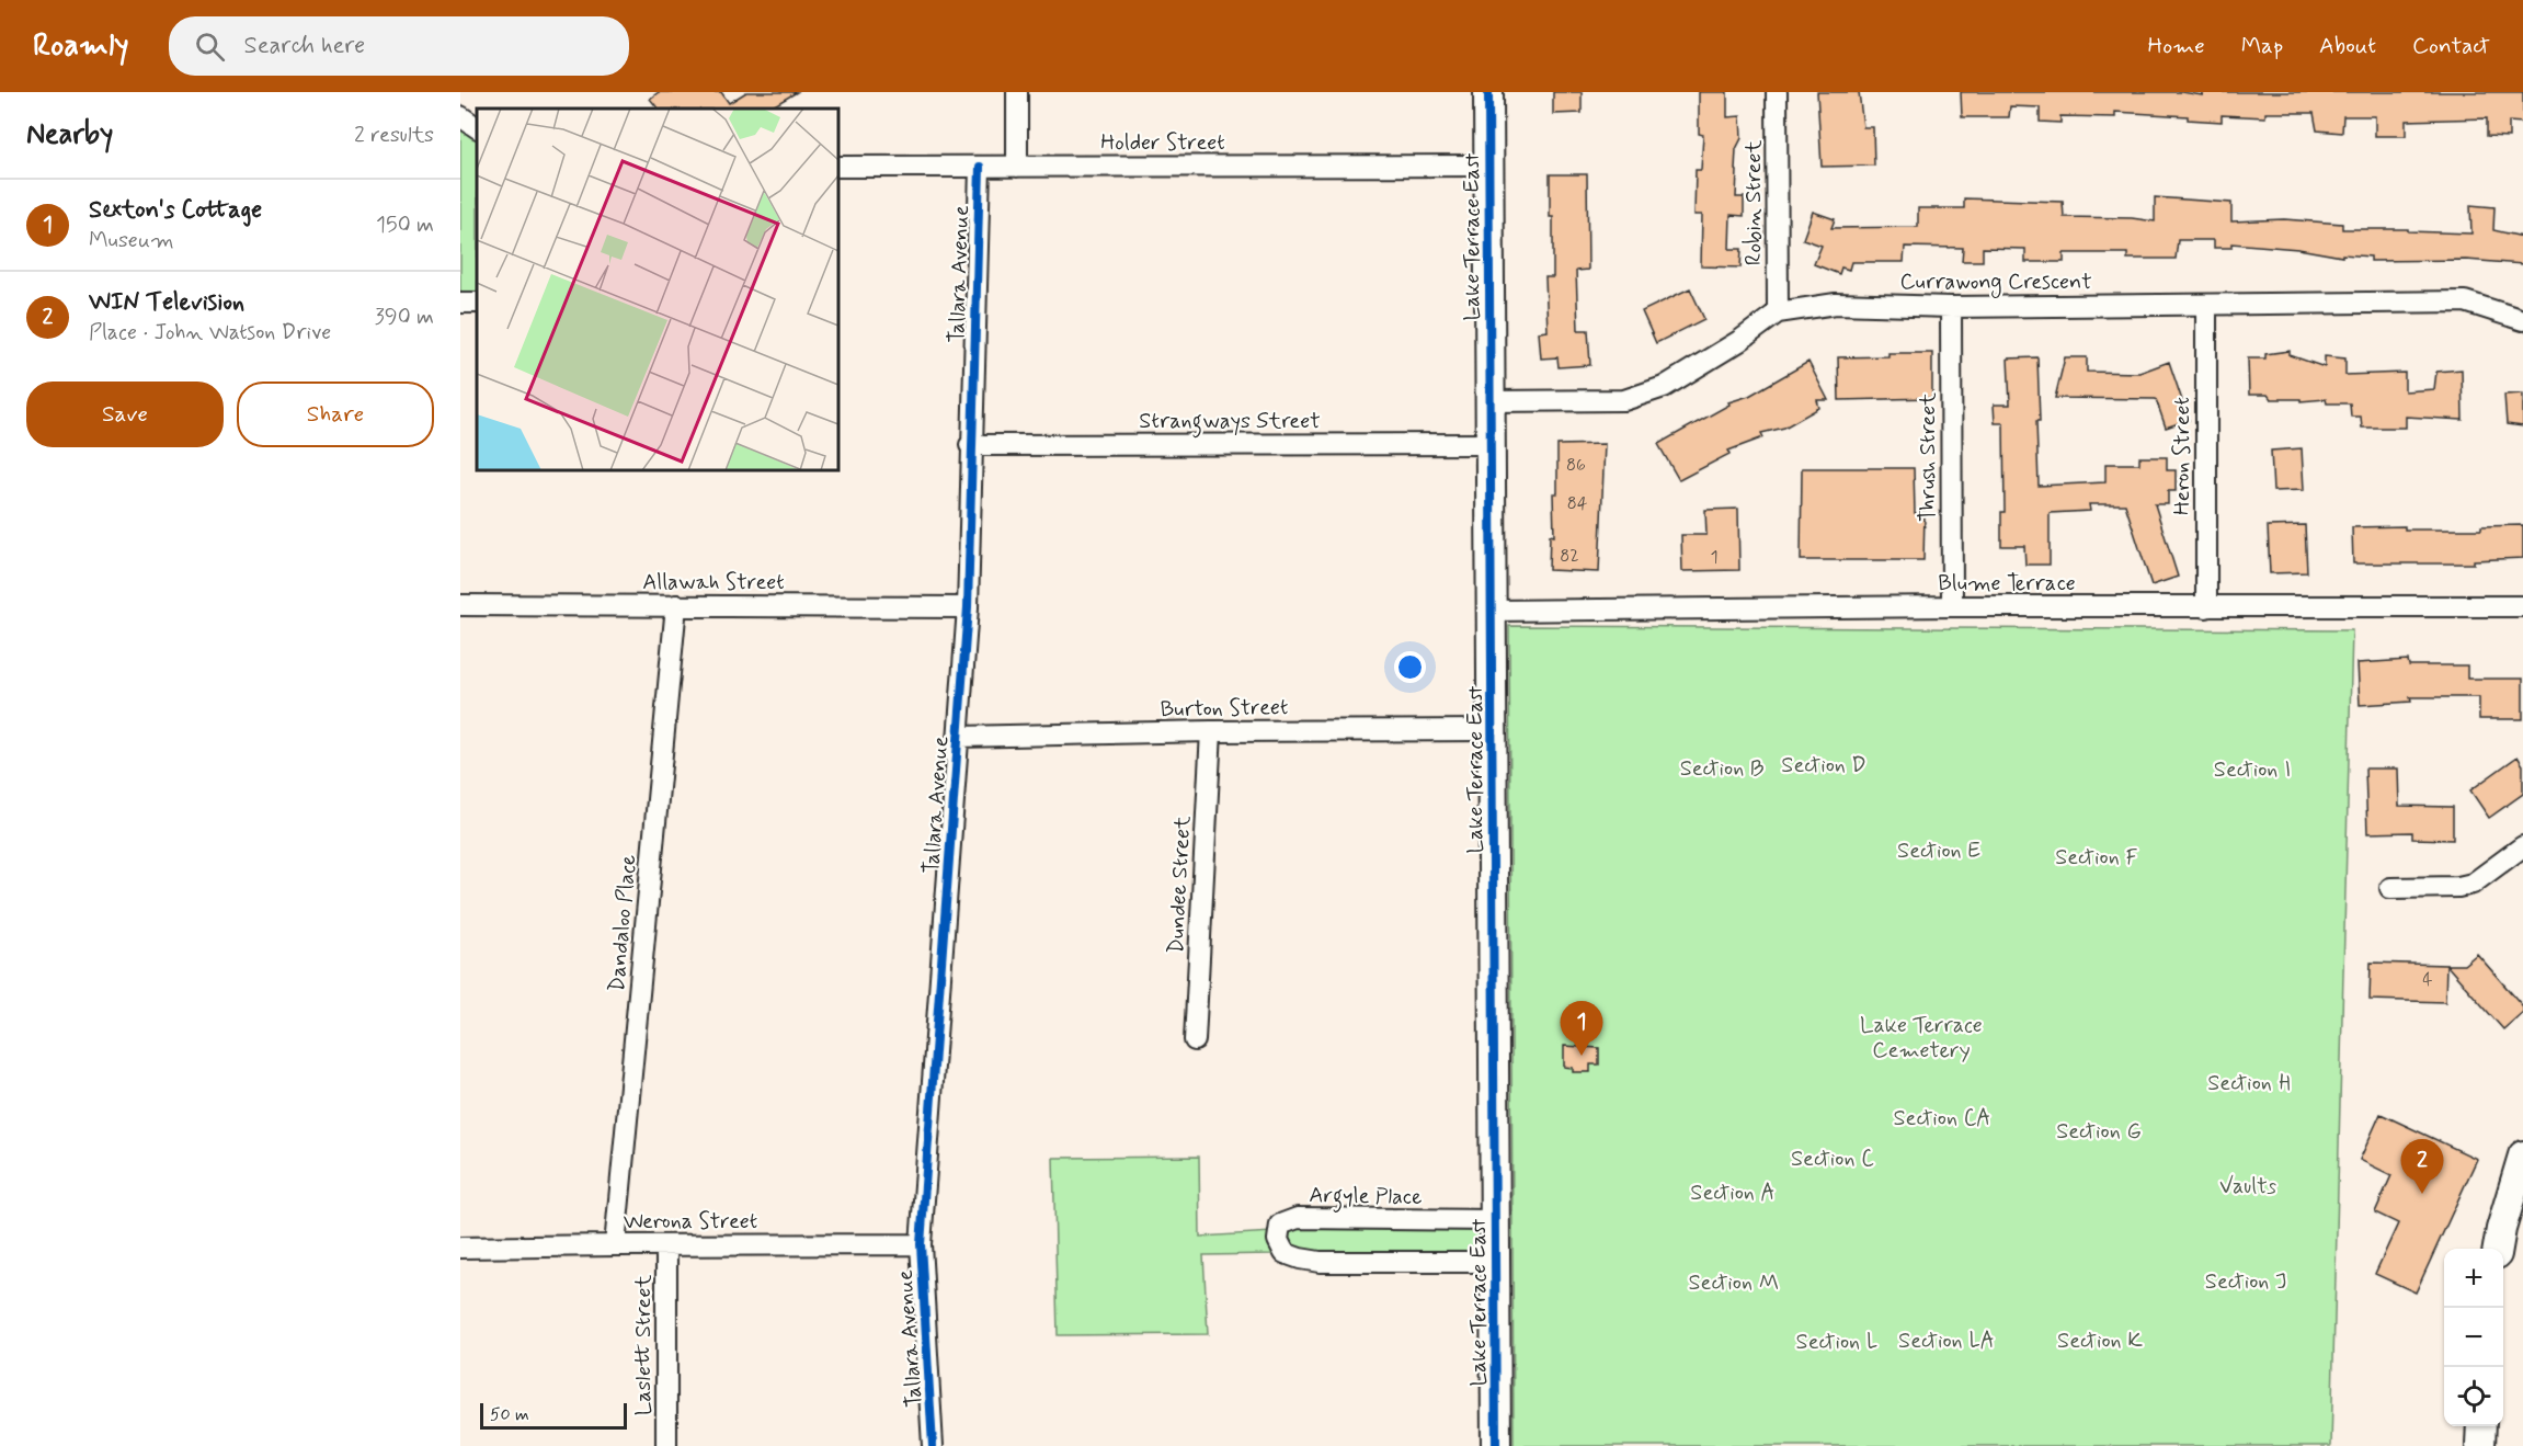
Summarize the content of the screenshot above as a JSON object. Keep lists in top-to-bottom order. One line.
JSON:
{"streets":{"street":["Holder Street","Robin Street","Lake Terrace East","Tallara Avenue","Currawong Crescent","Strangways Street","Heron Street","Thrush Street","Allawah Street","Blume Terrace","Burton Street","Dundee Street","Dandaloo Place","Argyle Place","Werona Street","Laslett Street"]},"crossings":[["Holder Street","Lake Terrace East"],["Holder Street","Tallara Avenue"],["Robin Street","Currawong Crescent"],["Lake Terrace East","Currawong Crescent"],["Lake Terrace East","Strangways Street"],["Lake Terrace East","Blume Terrace"],["Lake Terrace East","Burton Street"],["Lake Terrace East","Argyle Place"],["Tallara Avenue","Strangways Street"],["Tallara Avenue","Allawah Street"],["Tallara Avenue","Burton Street"],["Tallara Avenue","Werona Street"],["Currawong Crescent","Heron Street"],["Currawong Crescent","Thrush Street"],["Heron Street","Blume Terrace"],["Thrush Street","Blume Terrace"],["Allawah Street","Dandaloo Place"],["Burton Street","Dundee Street"],["Dandaloo Place","Werona Street"],["Werona Street","Laslett Street"]],"parks":["Section D","Section B","Section I","Section E","Section F","Lake Terrace Cemetery","Section H","Section CA","Section G","Section C","Vaults","Section A","Section J","Section M","Section LA","Section K","Section L"],"house_numbers":["86","84","82","1","4"],"scale_bar":"50 m","page":{"header":"Roamly","search":"Search here","nav":["Home","Map","About","Contact"],"heading":["Nearby","2 results"],"list":[{"mark":"1","name":"Sexton's Cottage","note":"Museum","value":"150 m"},{"mark":"2","name":"WIN Television","note":"Place · John Watson Drive","value":"390 m"}],"buttons":["Save","Share"],"pins":["1","2"],"map_buttons":["+","−"],"scale":"50 m"}}
